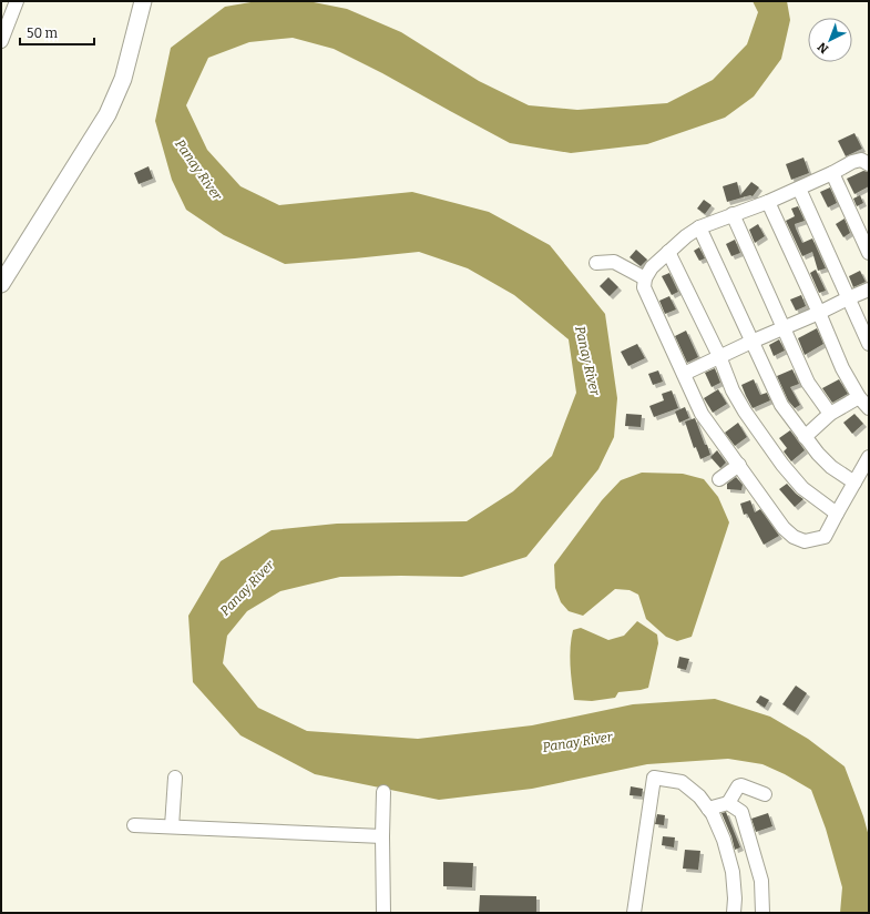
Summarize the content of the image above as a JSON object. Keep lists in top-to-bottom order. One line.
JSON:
{"water":["Panay River"],"scale_bar":"50 m","north":"bottom left"}
